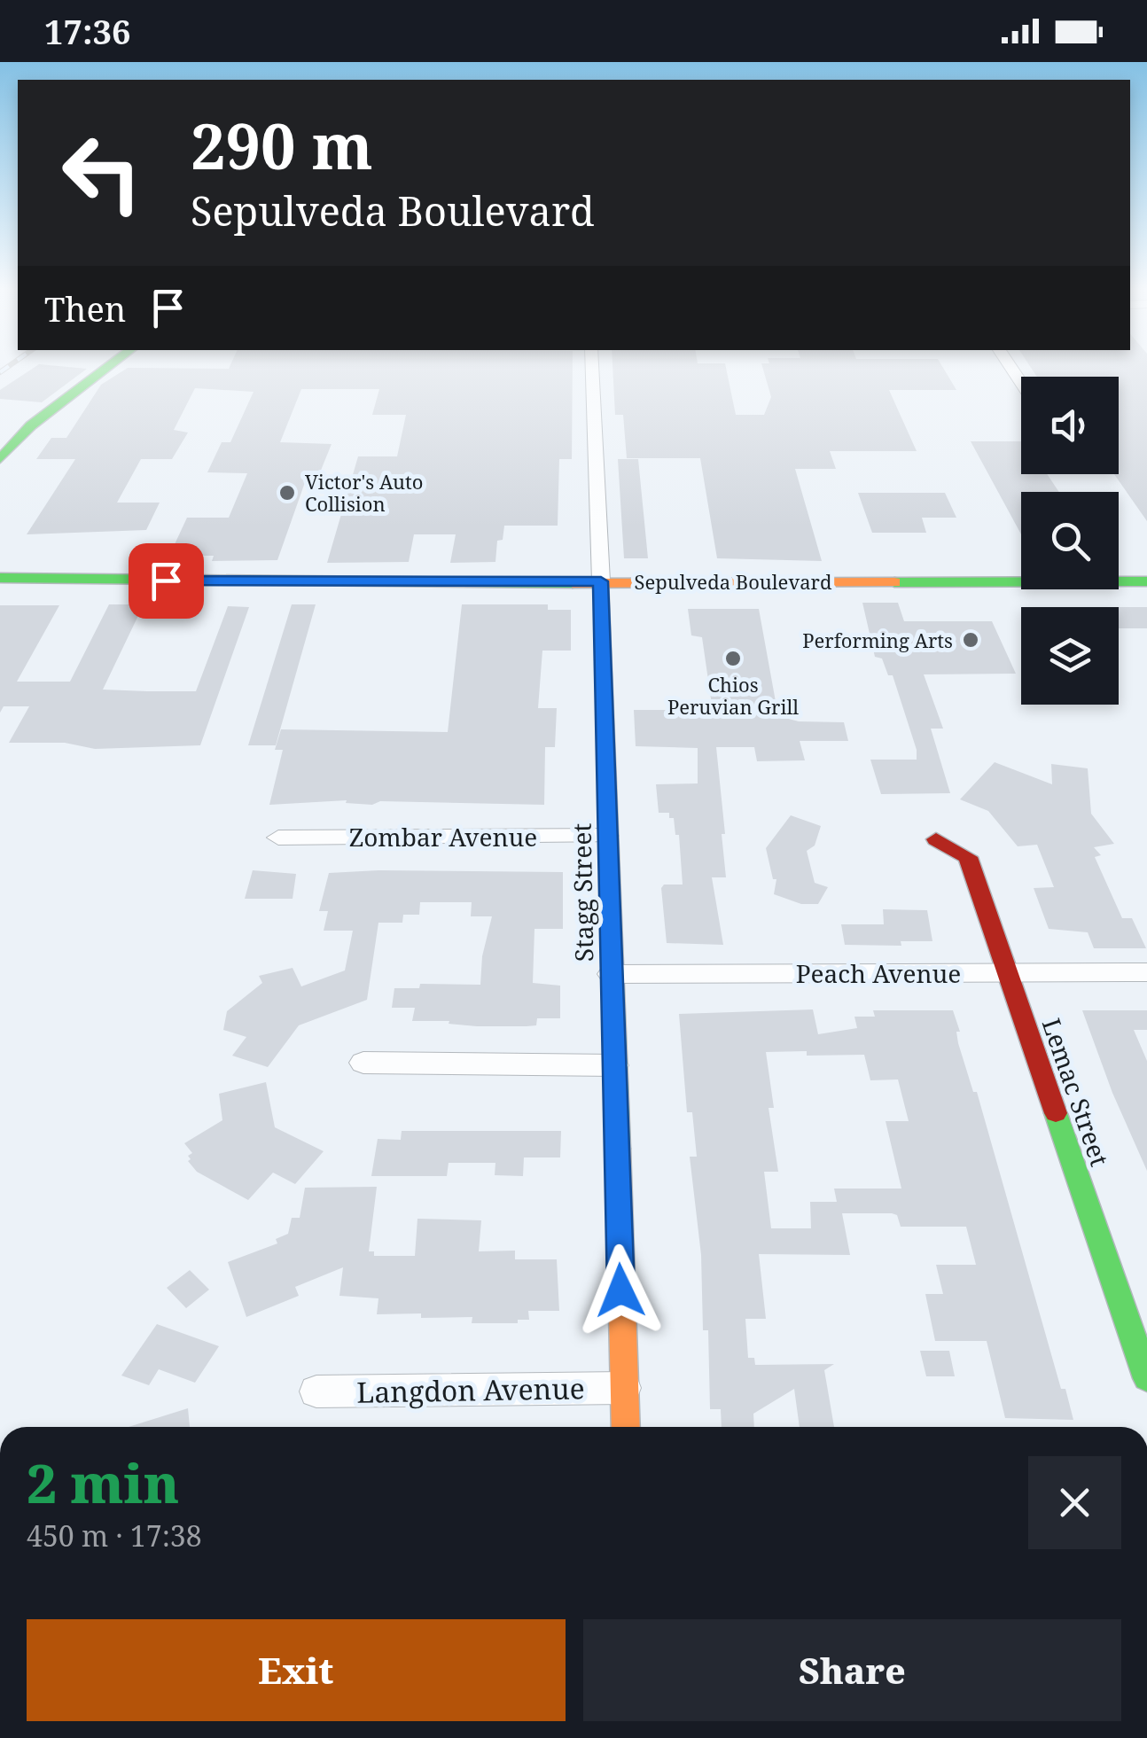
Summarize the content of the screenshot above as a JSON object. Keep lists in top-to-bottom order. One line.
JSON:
{"streets":{"street":["Sepulveda Boulevard","Zombar Avenue","Stagg Street","Peach Avenue","Lemac Street","Langdon Avenue"]},"crossings":[["Sepulveda Boulevard","Stagg Street"],["Zombar Avenue","Stagg Street"],["Stagg Street","Peach Avenue"],["Stagg Street","Langdon Avenue"],["Peach Avenue","Lemac Street"]],"places":["Victor's Auto Collision","Performing Arts","Chios Peruvian Grill"],"page":{"status":"17:36","turn":["290 m","Sepulveda Boulevard"],"then":"Then","heading":["2 min","450 m · 17:38"],"buttons":["Exit","Share"]}}
